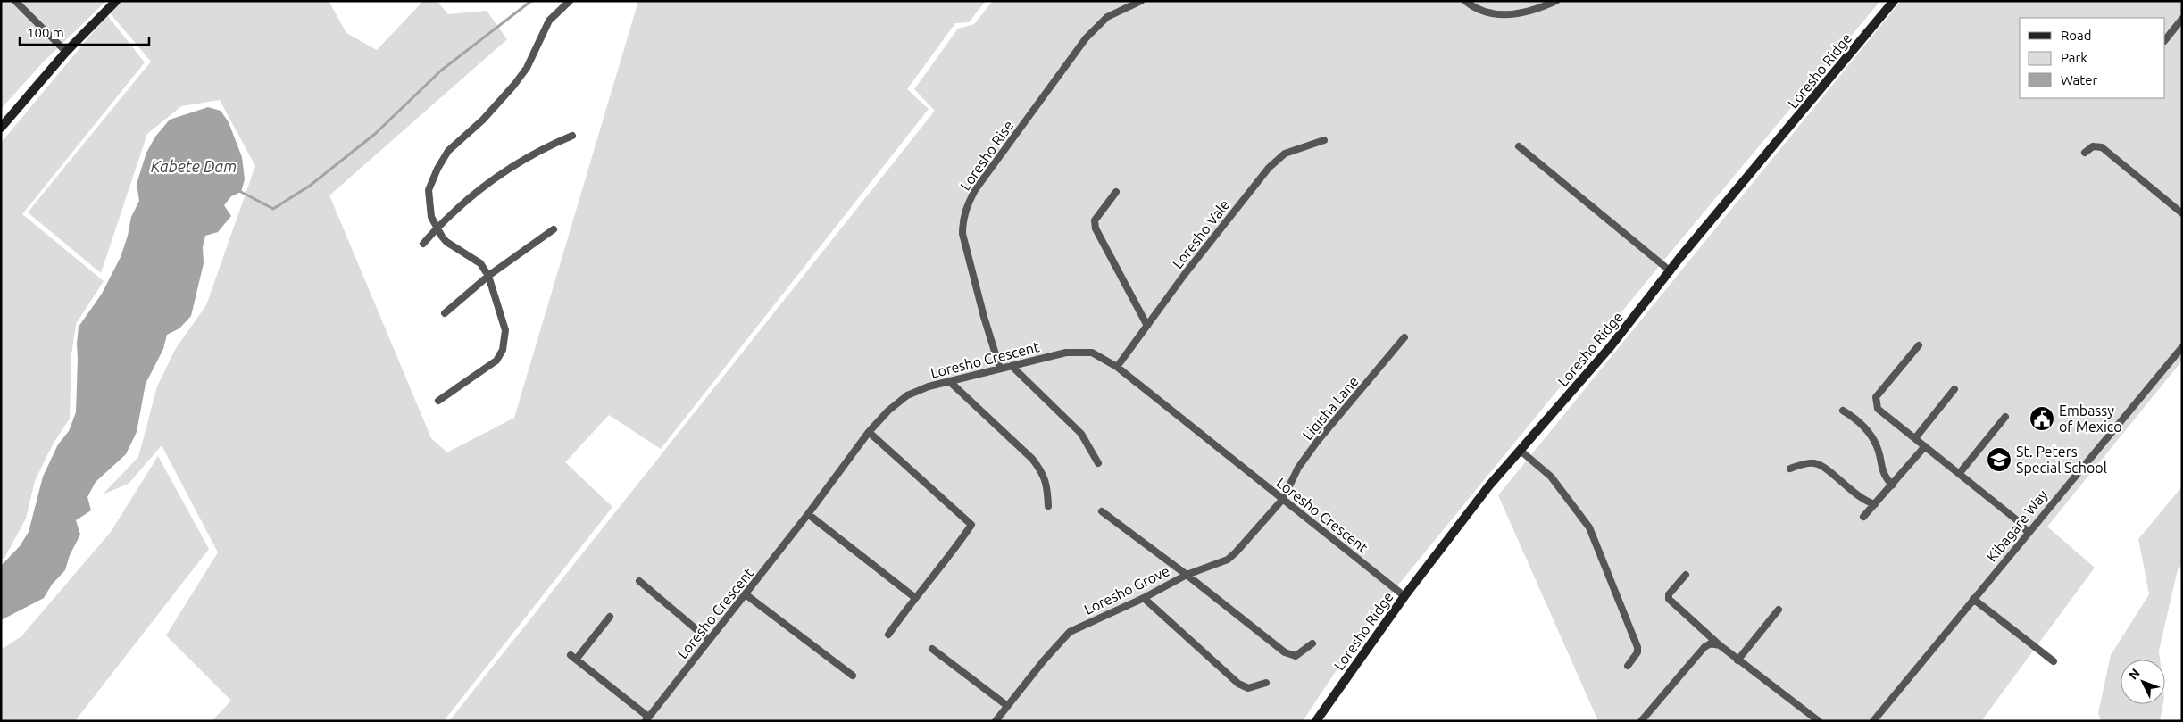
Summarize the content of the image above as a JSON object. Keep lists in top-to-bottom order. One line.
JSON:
{"streets":{"main road":["Loresho Ridge"],"street":["Loresho Rise","Loresho Vale","Loresho Crescent","Ligisha Lane","Kibagare Way","Loresho Grove"]},"crossings":[["Loresho Ridge","Loresho Crescent"],["Loresho Rise","Loresho Crescent"],["Loresho Vale","Loresho Crescent"],["Loresho Crescent","Ligisha Lane"],["Loresho Crescent","Loresho Grove"],["Ligisha Lane","Loresho Grove"]],"water":["Kabete Dam"],"places":{"public building":["Embassy of Mexico"],"school or university":["St. Peters Special School"]},"legend":["Road","Park","Water"],"scale_bar":"100 m","north":"top left"}
